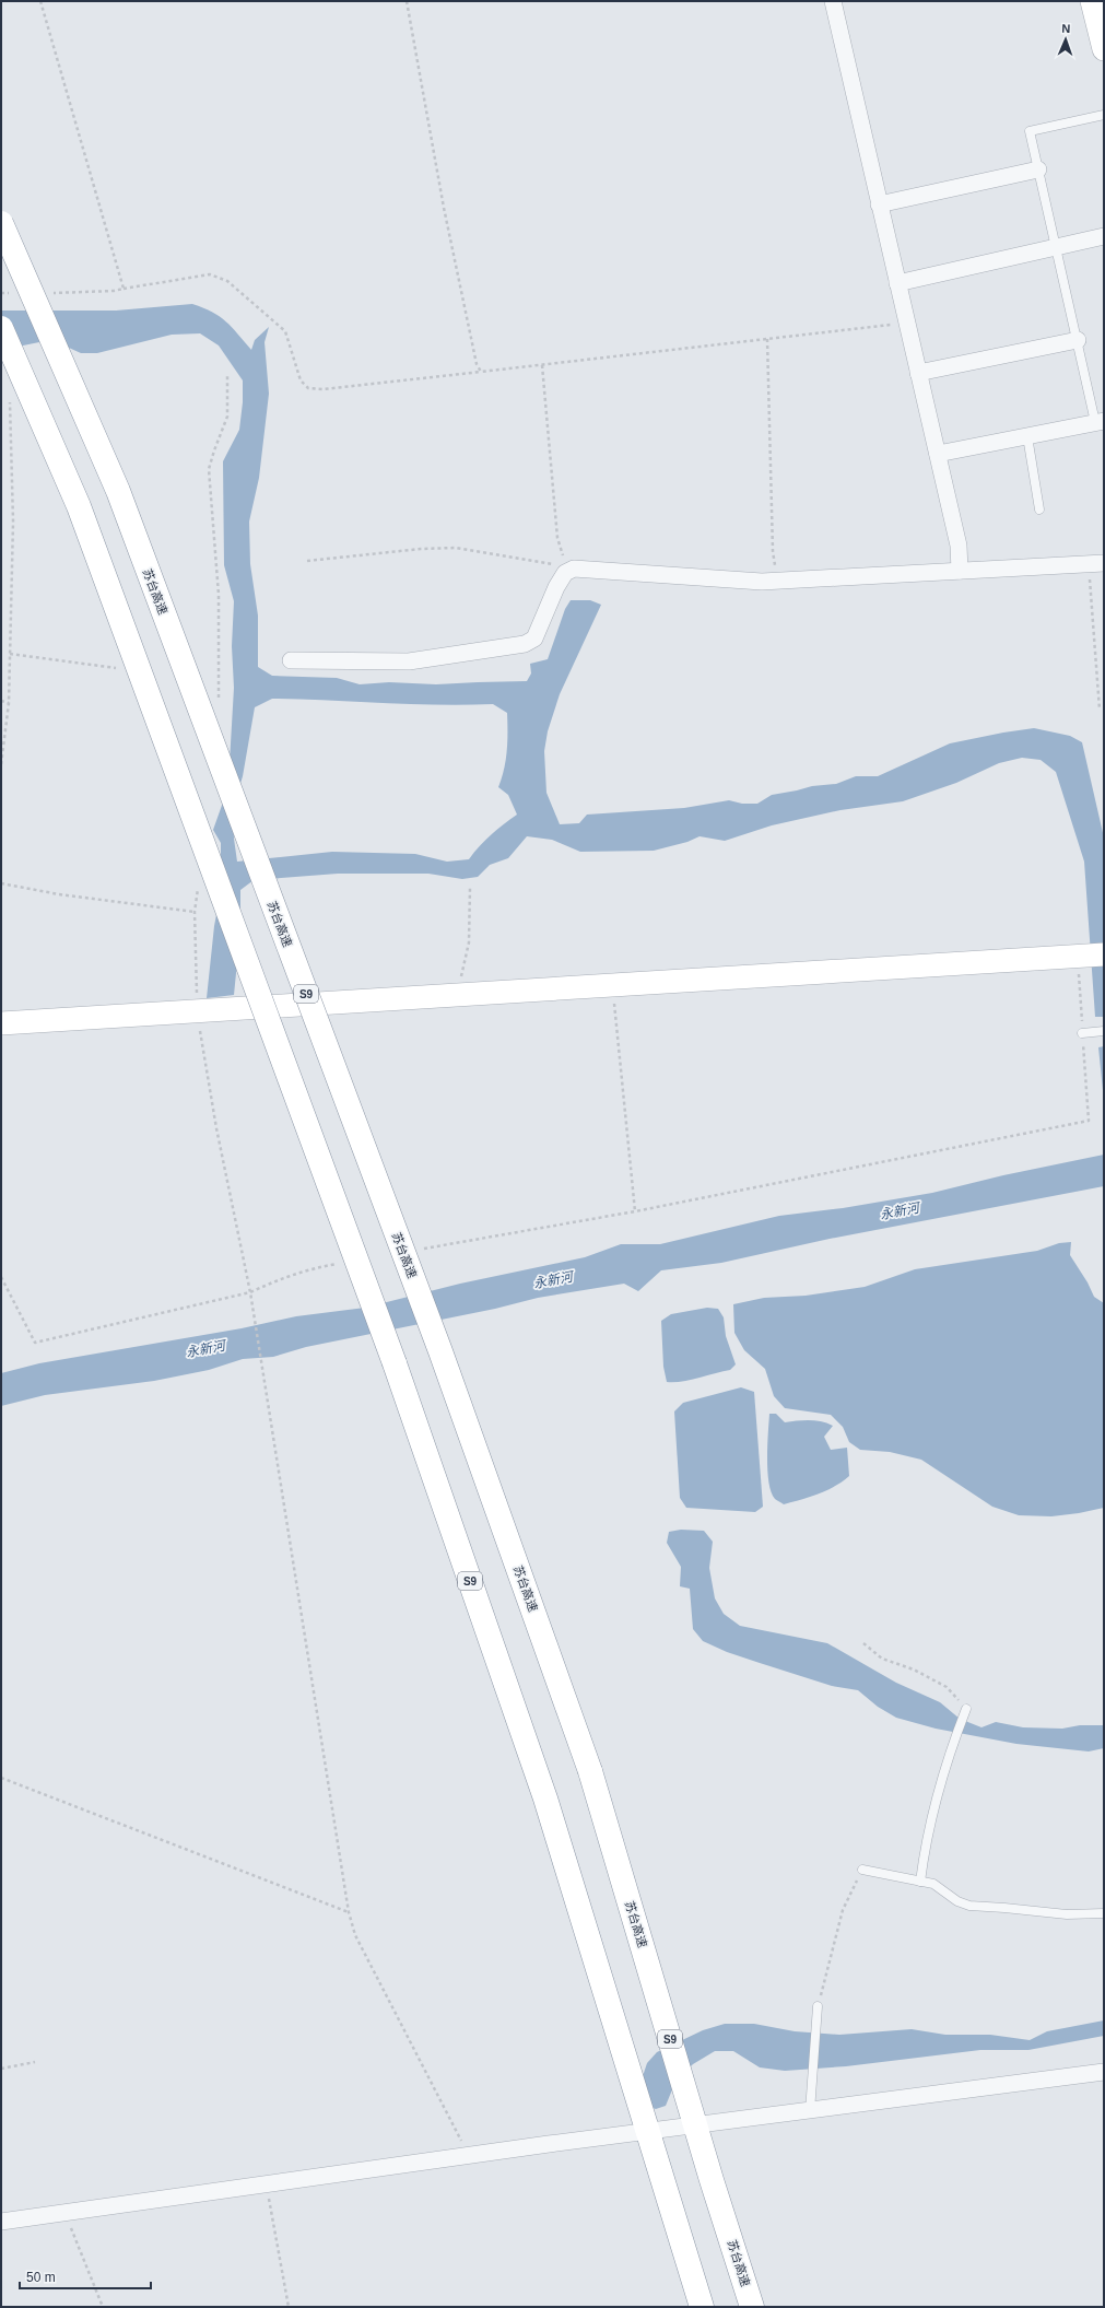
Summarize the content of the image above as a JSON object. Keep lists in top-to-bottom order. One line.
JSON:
{"streets":{"highway":["苏台高速","S9"]},"water":["永新河"],"scale_bar":"50 m","north":"top"}
